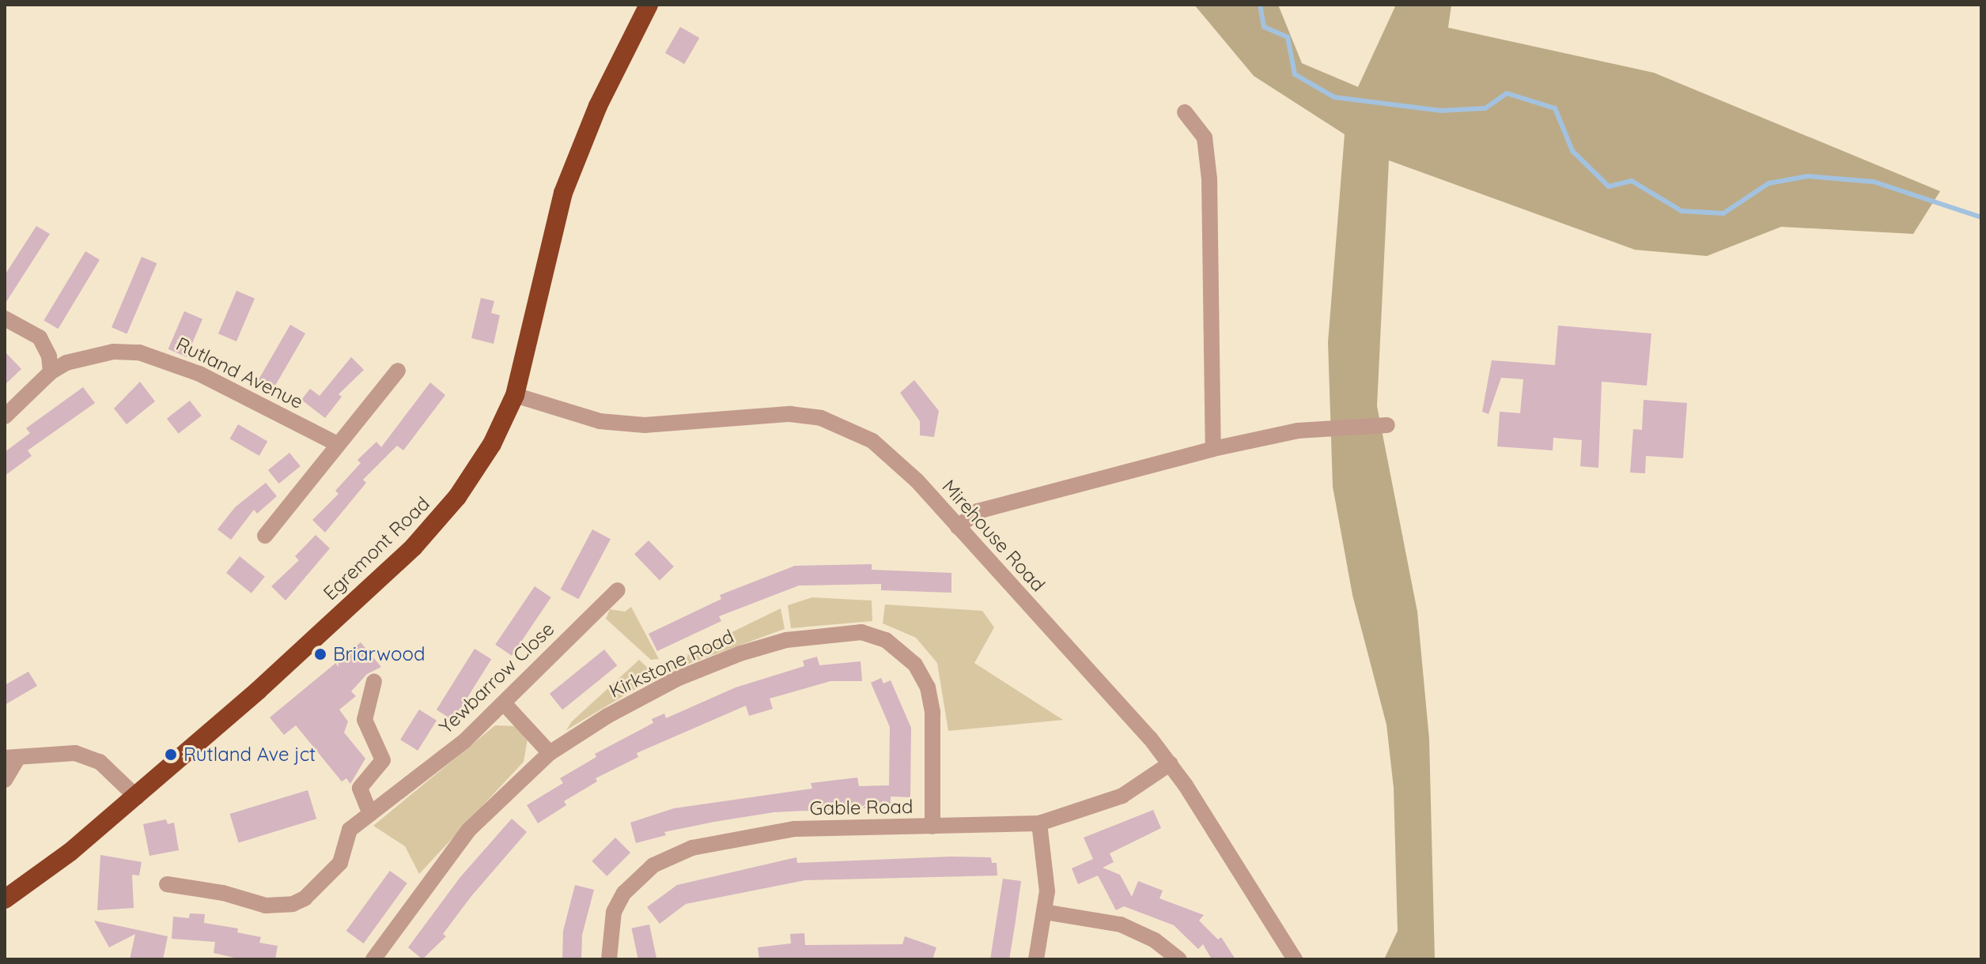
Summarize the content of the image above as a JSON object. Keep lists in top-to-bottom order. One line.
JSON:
{"streets":{"highway":["Egremont Road"],"street":["Rutland Avenue","Mirehouse Road","Kirkstone Road","Yewbarrow Close","Gable Road"]},"crossings":[["Mirehouse Road","Egremont Road"],["Mirehouse Road","Gable Road"],["Kirkstone Road","Gable Road"]],"places":["Briarwood","Rutland Ave jct"]}
